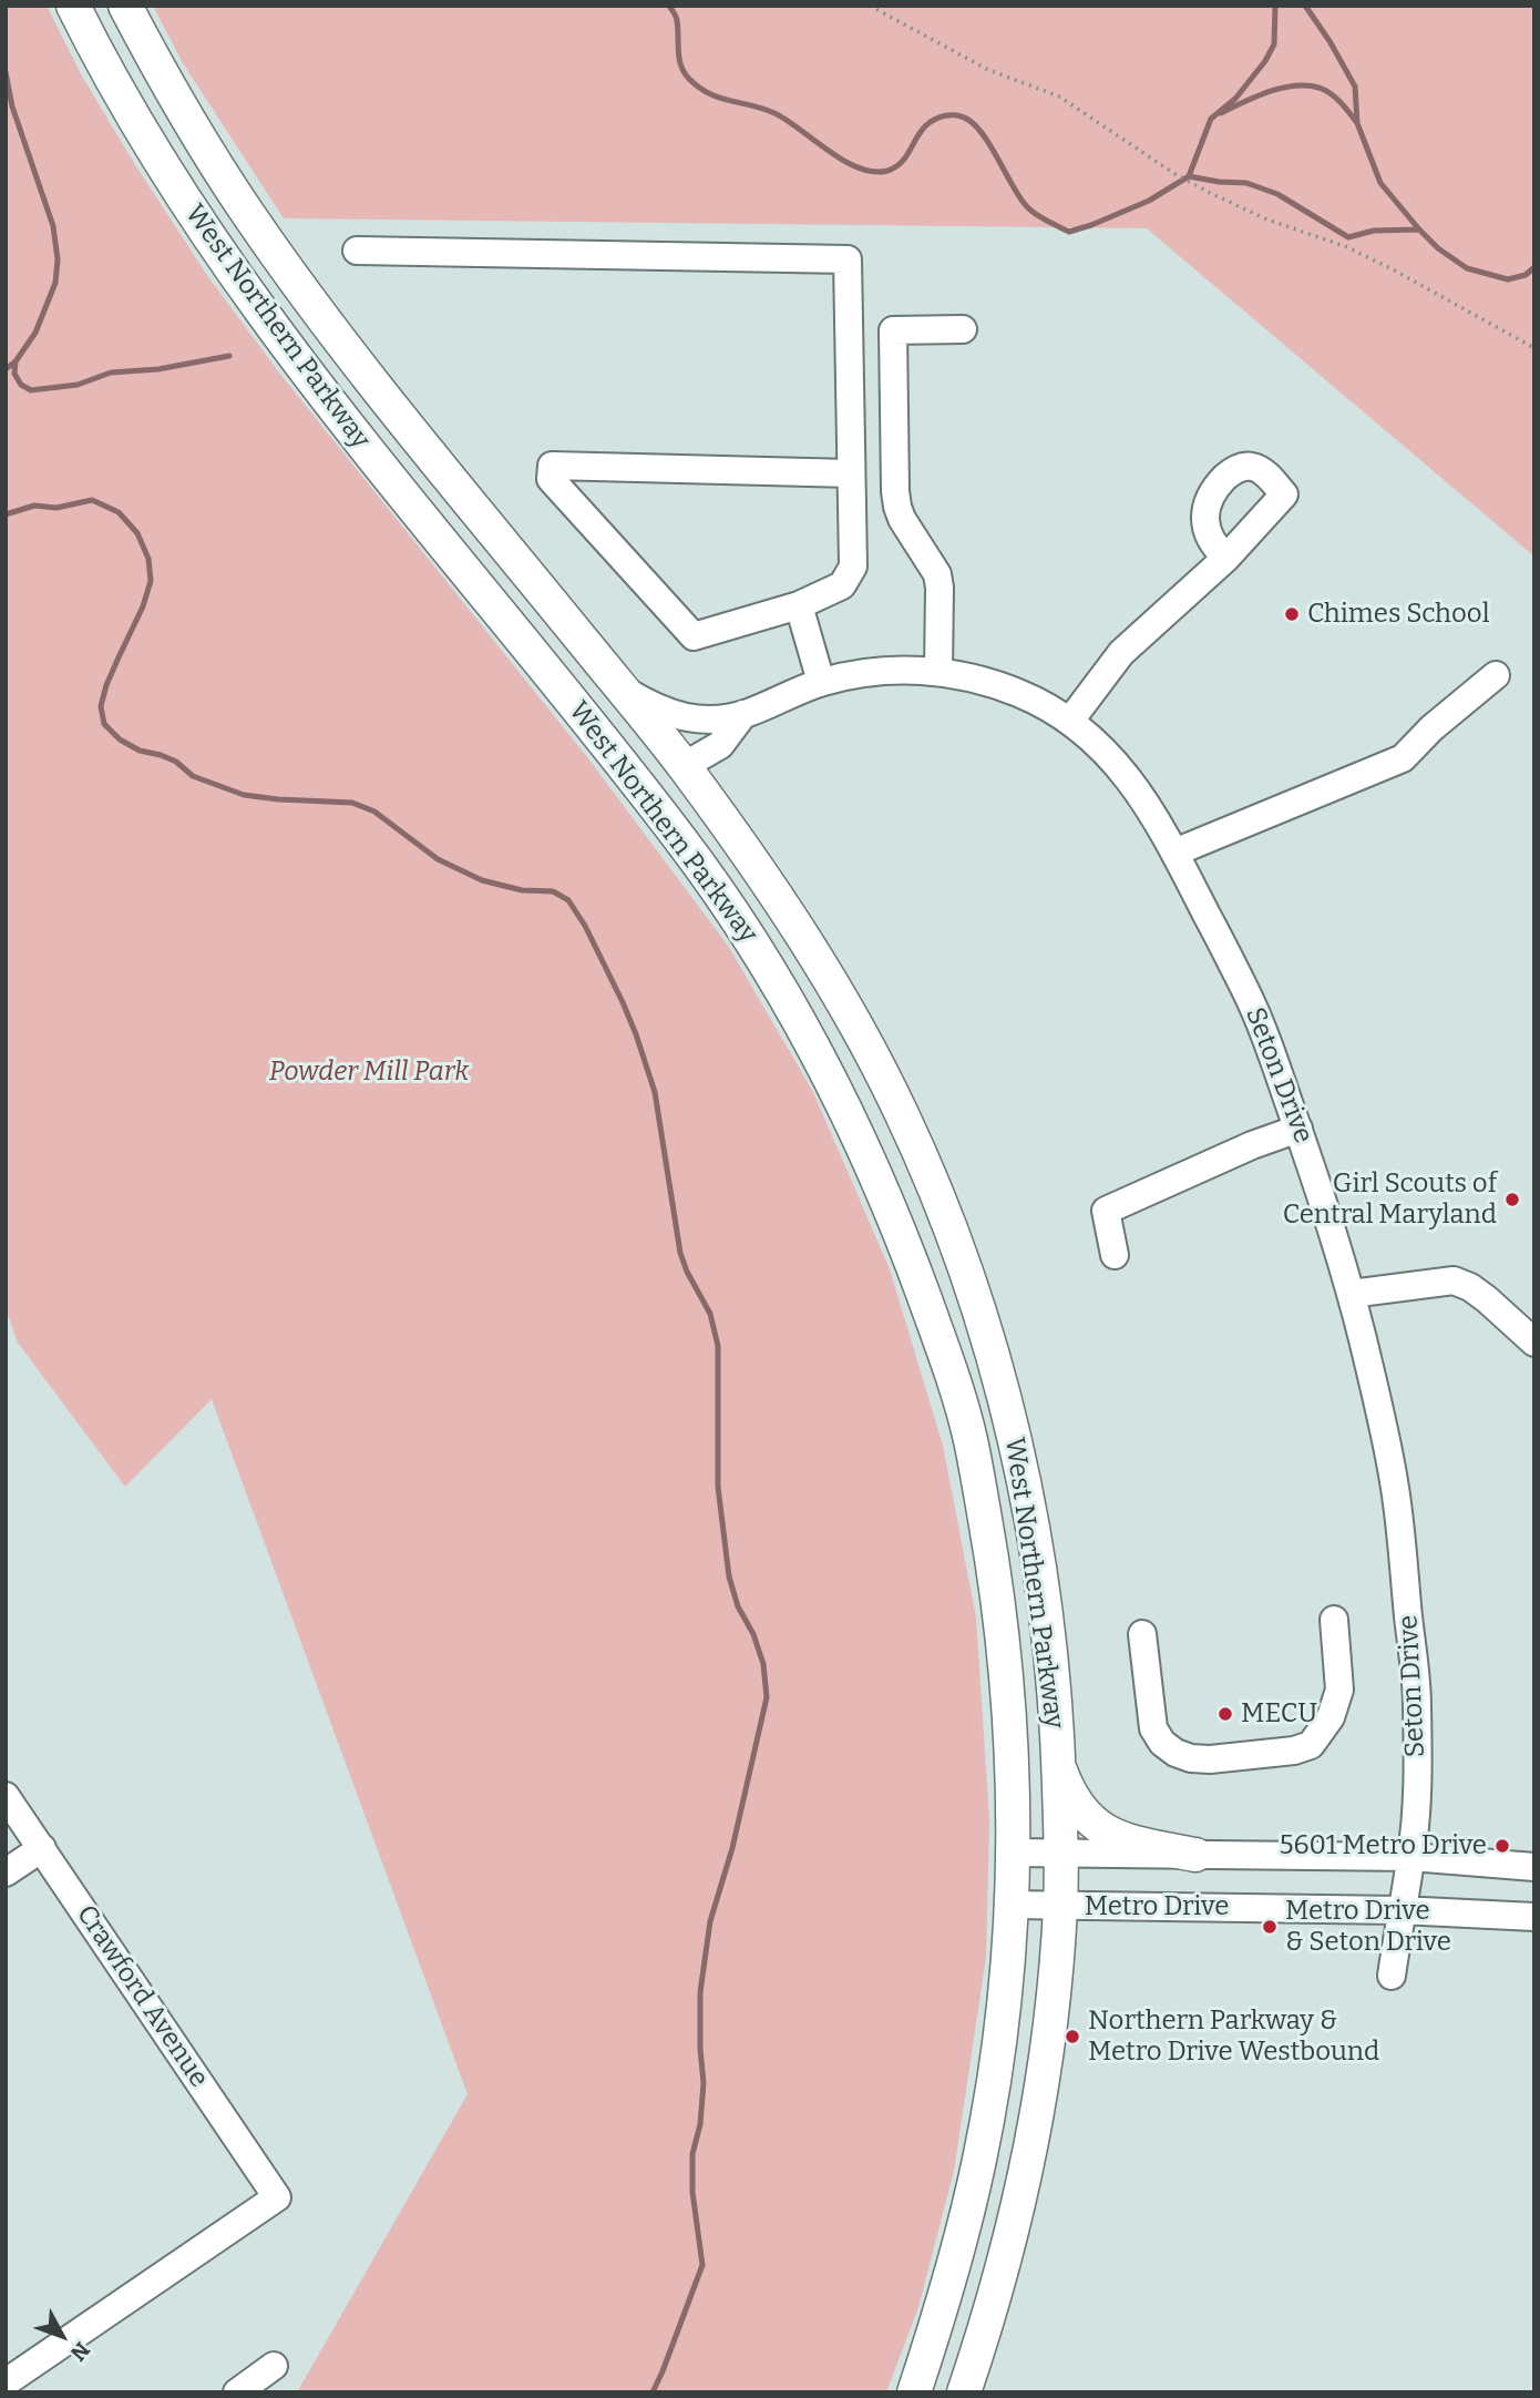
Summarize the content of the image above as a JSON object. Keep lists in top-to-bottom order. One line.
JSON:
{"streets":{"main road":["West Northern Parkway"],"street":["Seton Drive","Metro Drive","Crawford Avenue"]},"crossings":[["West Northern Parkway","Seton Drive"],["West Northern Parkway","Metro Drive"],["Seton Drive","Metro Drive"]],"parks":["Powder Mill Park"],"places":["Chimes School","Girl Scouts of Central Maryland","MECU","5601 Metro Drive","Metro Drive & Seton Drive","Northern Parkway & Metro Drive Westbound"],"north":"bottom right"}
